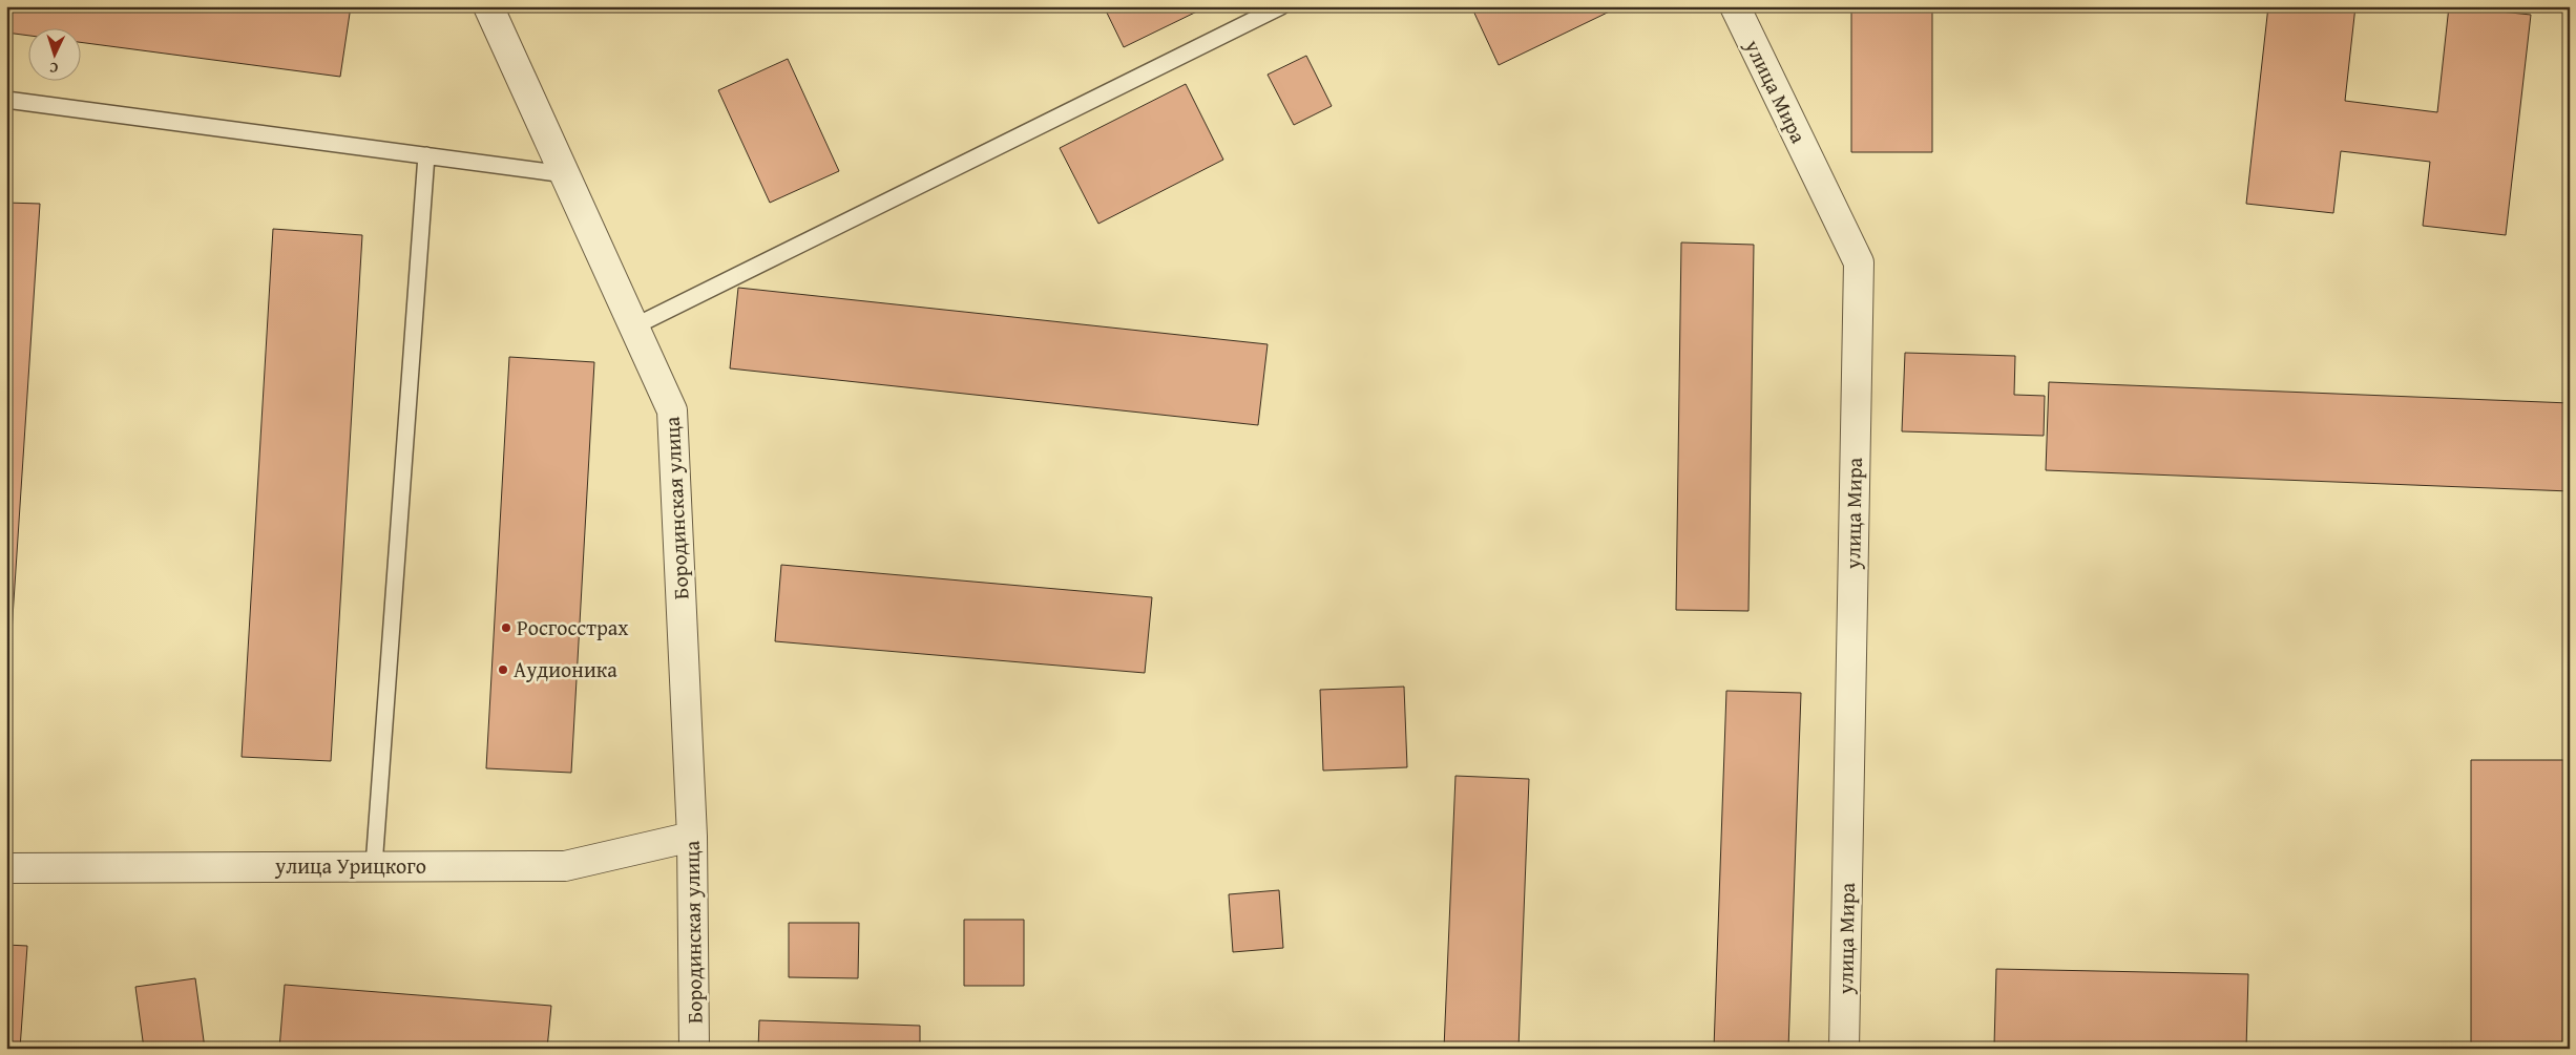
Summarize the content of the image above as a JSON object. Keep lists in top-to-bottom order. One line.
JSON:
{"streets":{"street":["улица Мира","Бородинская улица","улица Урицкого"]},"crossings":[["Бородинская улица","улица Урицкого"]],"places":["Росгосстрах","Аудионика"],"north":"bottom"}
